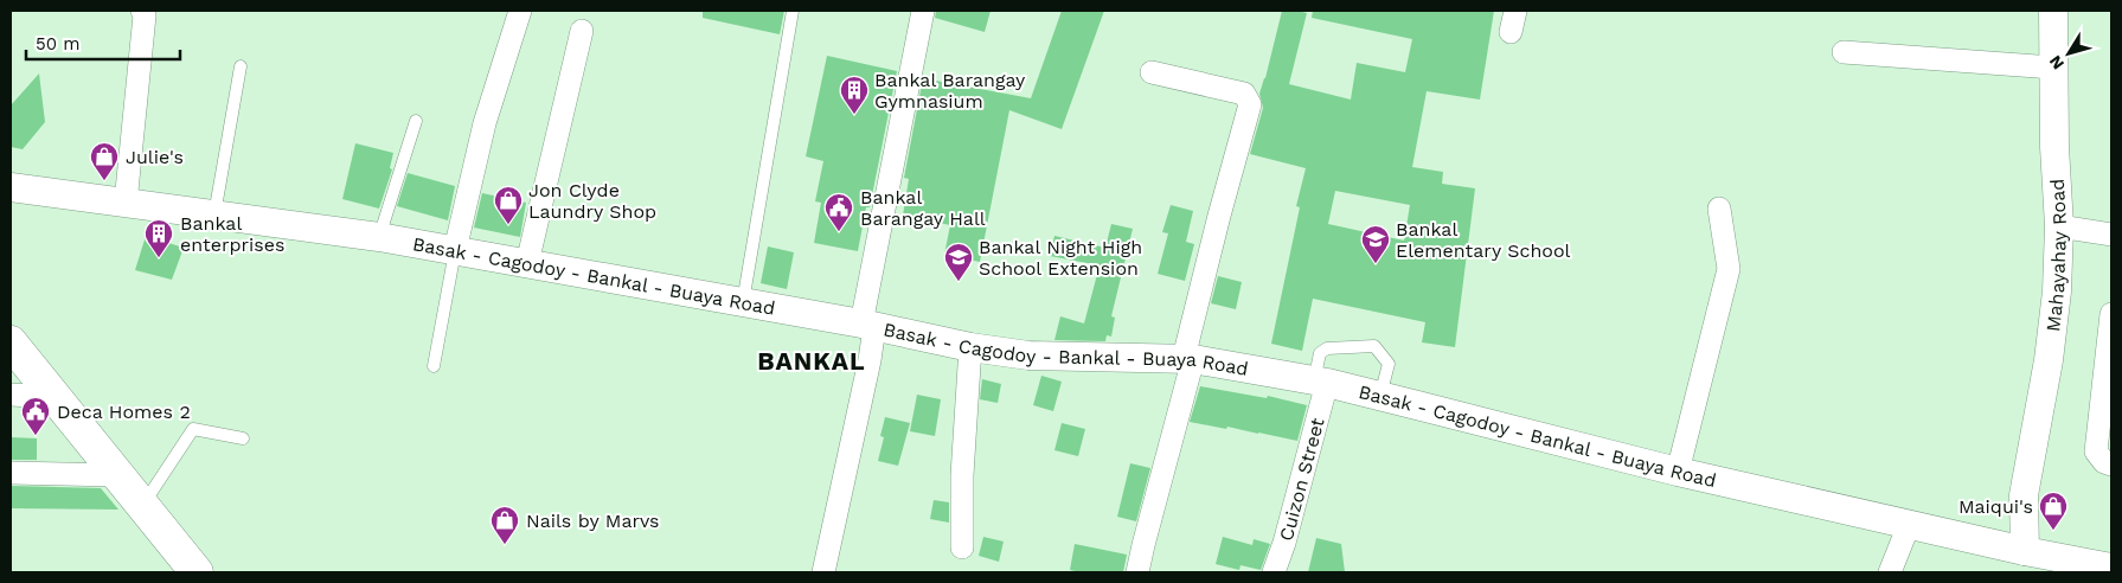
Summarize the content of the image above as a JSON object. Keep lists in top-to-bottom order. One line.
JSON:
{"streets":{"street":["Mahayahay Road","Basak - Cagodoy - Bankal - Buaya Road","Cuizon Street"]},"crossings":[["Mahayahay Road","Basak - Cagodoy - Bankal - Buaya Road"],["Basak - Cagodoy - Bankal - Buaya Road","Cuizon Street"]],"districts":["BANKAL"],"places":{"building":["Bankal Barangay Gymnasium","Bankal enterprises"],"shop":["Julie's","Jon Clyde Laundry Shop","Maiqui's","Nails by Marvs"],"public building":["Bankal Barangay Hall","Deca Homes 2"],"school or university":["Bankal Elementary School","Bankal Night High School Extension"]},"scale_bar":"50 m","north":"bottom left"}
